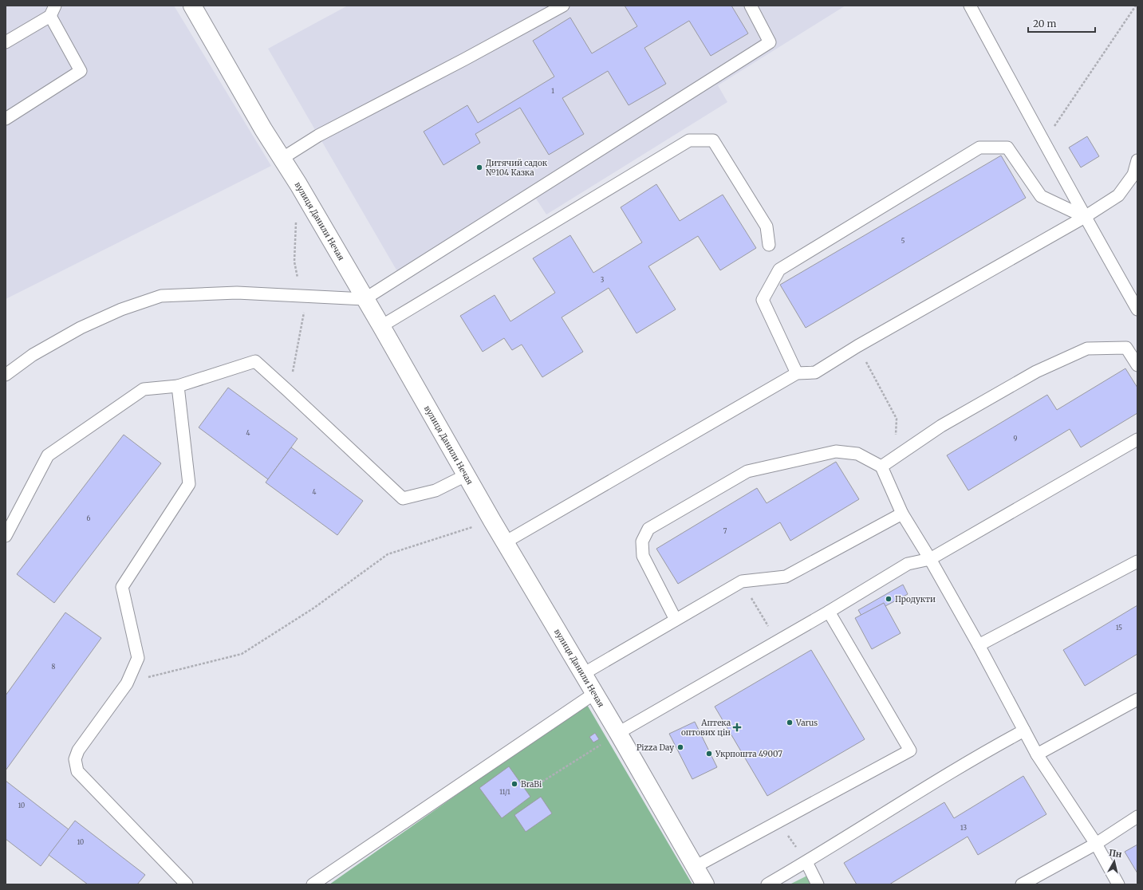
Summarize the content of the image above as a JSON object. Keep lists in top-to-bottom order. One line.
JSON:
{"streets":{"street":["вулиця Данили Нечая"]},"places":{"other":["Дитячий садок №104 Казка","Продукти","Varus","Pizza Day","Укрпошта 49007","BraBi"],"health":["Аптека оптових цін"]},"house_numbers":["1","5","3","4","9","4","6","7","15","8","11/1","10","13","10"],"scale_bar":"20 m","north":"top"}
